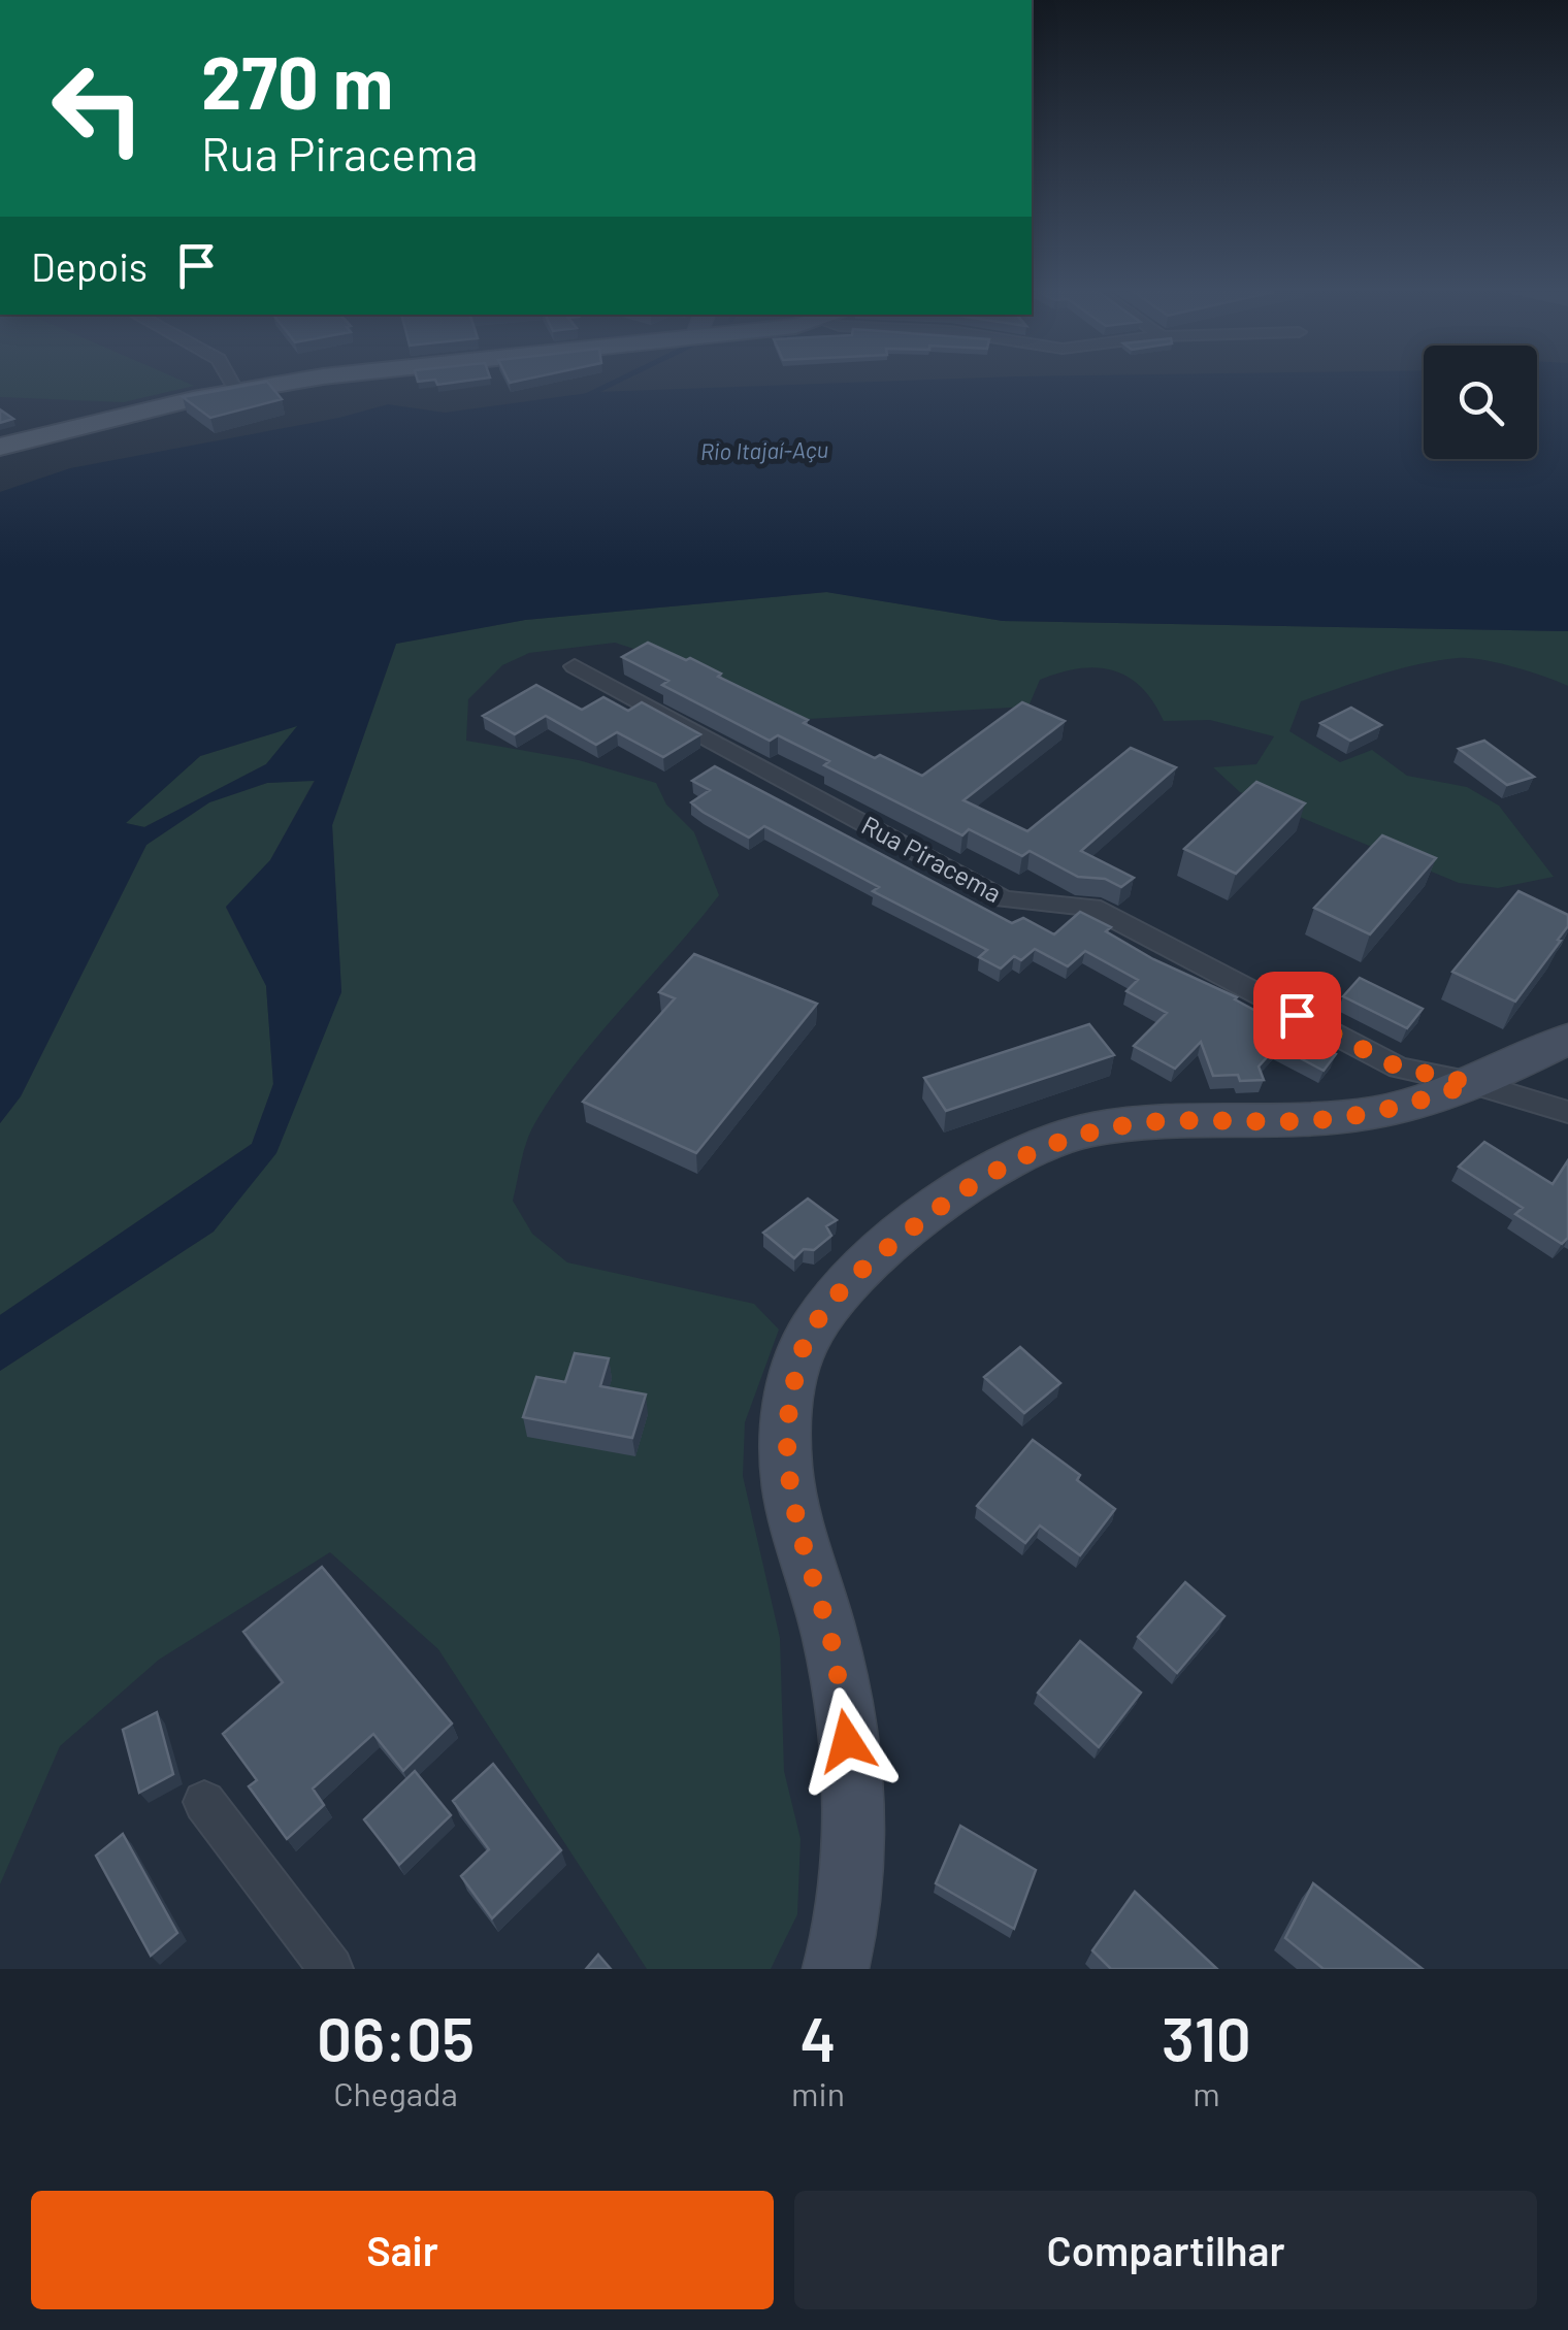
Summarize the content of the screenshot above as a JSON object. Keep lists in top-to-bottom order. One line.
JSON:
{"streets":{"street":["Rua Piracema"]},"water":["Rio Itajaí-Açu"],"page":{"turn":["270 m","Rua Piracema"],"then":"Depois","eta":["06:05","Chegada","4","min","310","m"],"buttons":["Sair","Compartilhar"]}}
